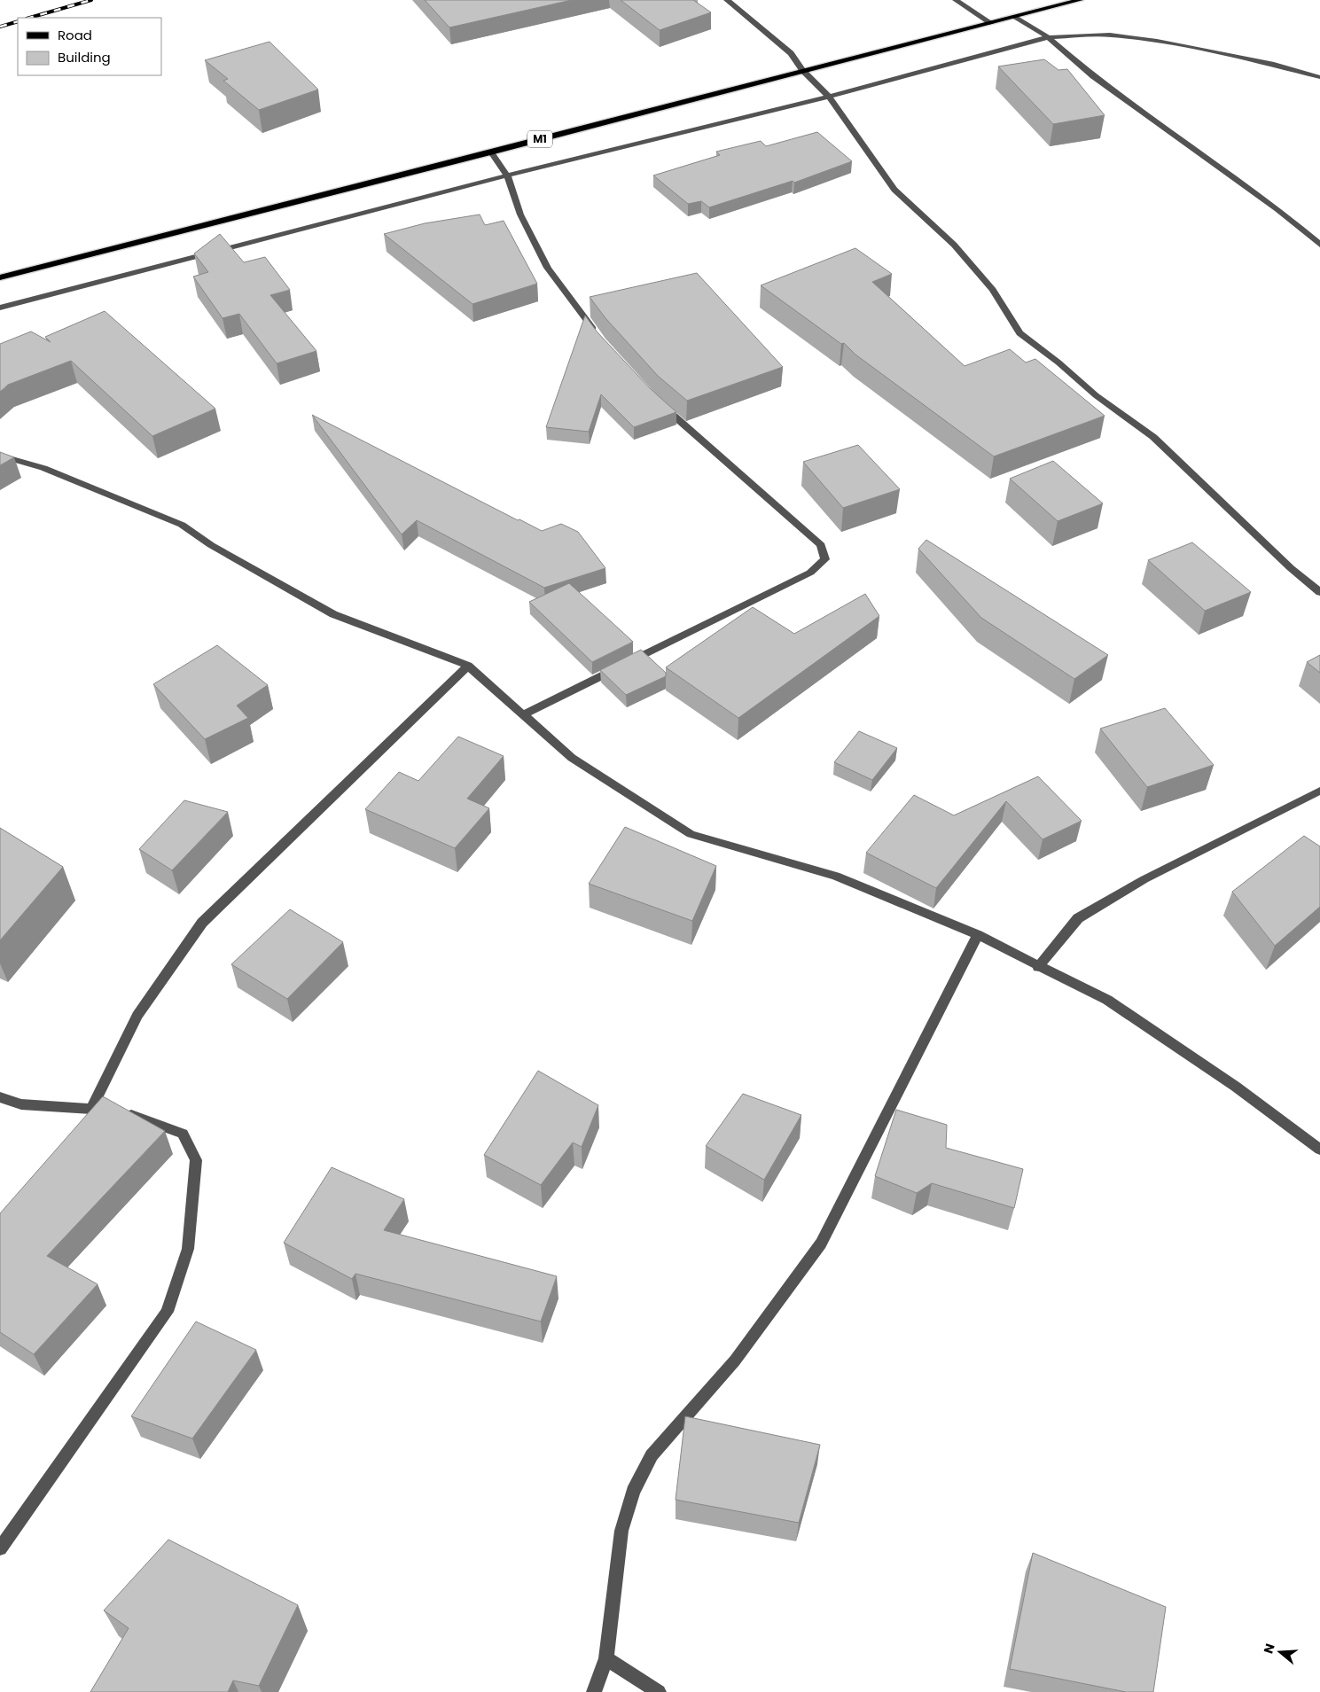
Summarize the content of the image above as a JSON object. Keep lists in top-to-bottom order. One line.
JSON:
{"streets":{"main road":["M1"]},"legend":["Road","Building"],"north":"left"}
